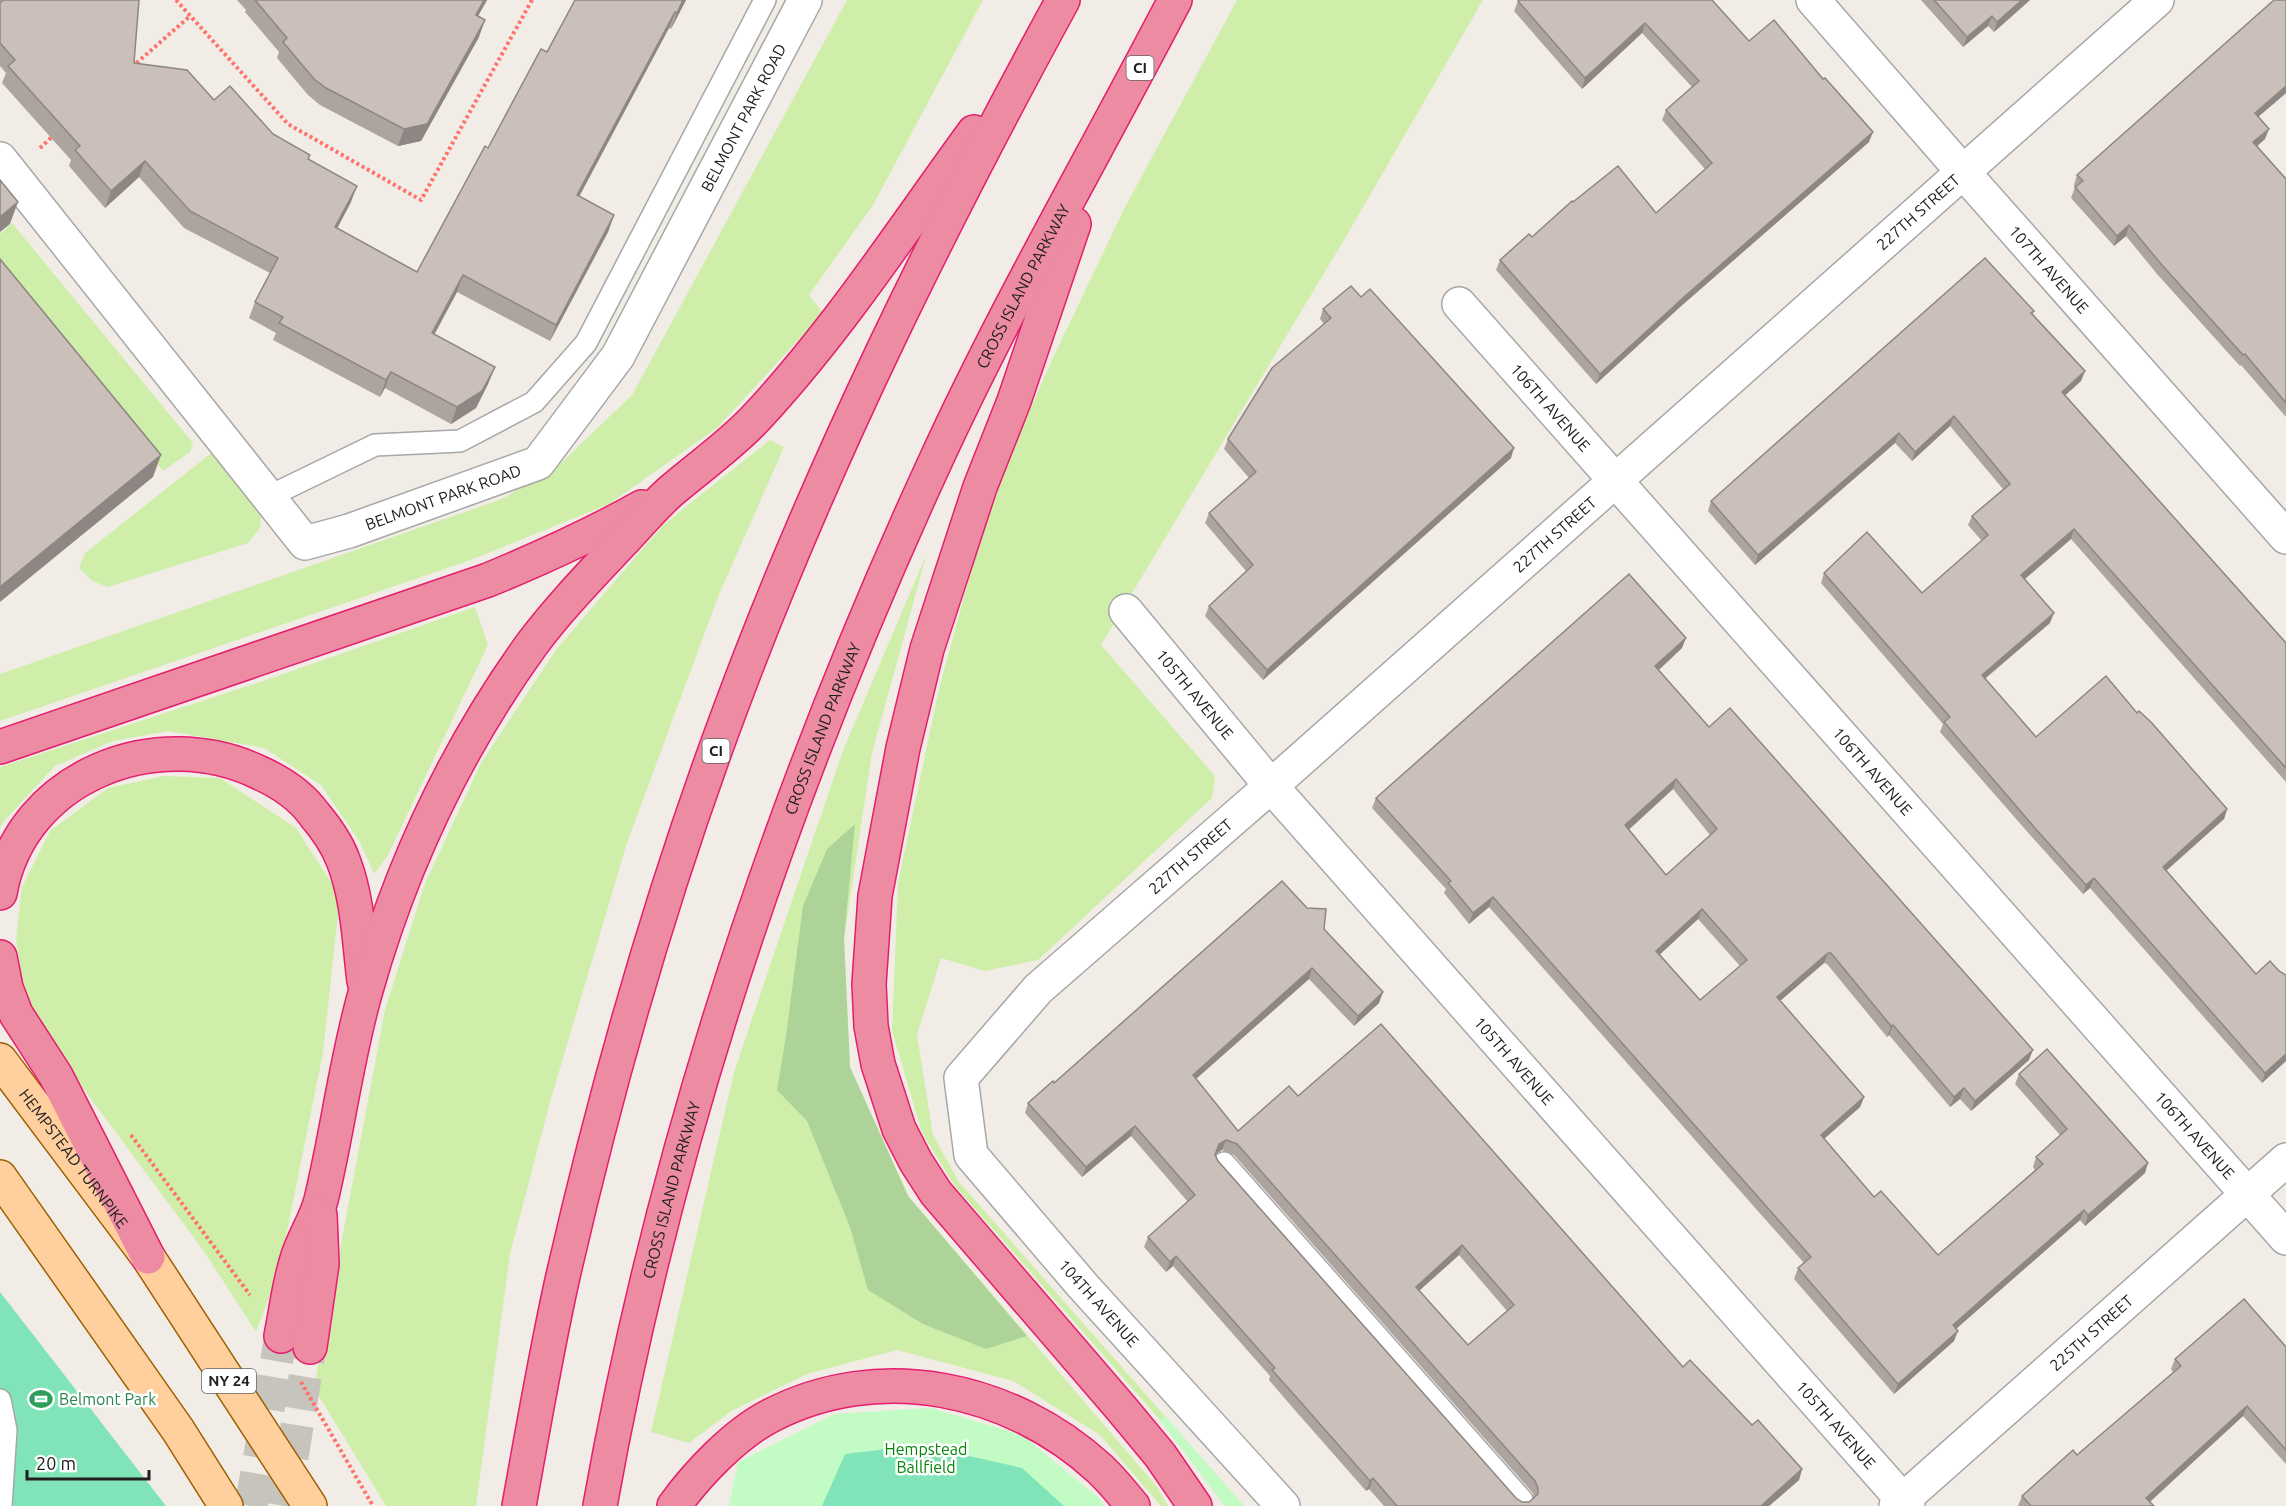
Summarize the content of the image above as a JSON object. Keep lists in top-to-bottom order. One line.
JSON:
{"streets":{"highway":["CI","CROSS ISLAND PARKWAY"],"main road":["HEMPSTEAD TURNPIKE","NY 24"],"street":["BELMONT PARK ROAD","227TH STREET","107TH AVENUE","106TH AVENUE","105TH AVENUE","104TH AVENUE","225TH STREET"]},"crossings":[["227TH STREET","107TH AVENUE"],["227TH STREET","106TH AVENUE"],["227TH STREET","105TH AVENUE"],["227TH STREET","104TH AVENUE"],["106TH AVENUE","225TH STREET"],["105TH AVENUE","225TH STREET"],["HEMPSTEAD TURNPIKE","NY 24"]],"parks":["Hempstead Ballfield"],"places":{"sports":["Belmont Park"]},"scale_bar":"20 m"}
